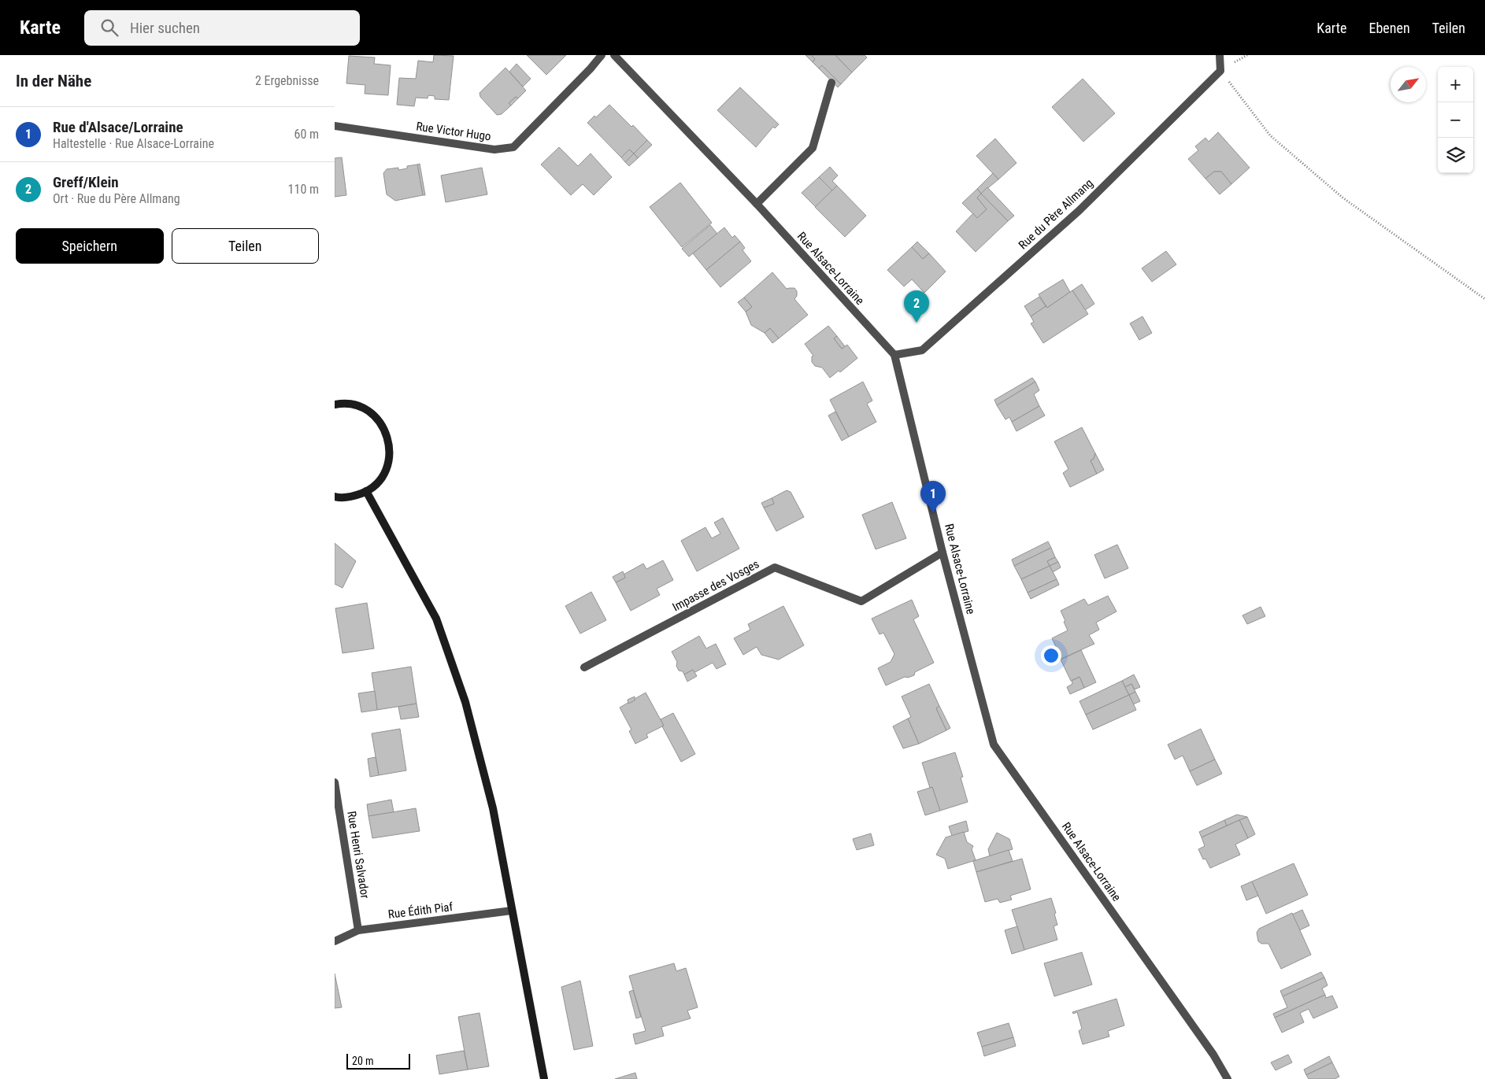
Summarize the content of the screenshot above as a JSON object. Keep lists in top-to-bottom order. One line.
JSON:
{"streets":{"street":["Rue Victor Hugo","Rue du Père Allmang","Rue Alsace-Lorraine","Impasse des Vosges","Rue Henri Salvador","Rue Édith Piaf"]},"crossings":[["Rue du Père Allmang","Rue Alsace-Lorraine"],["Rue Alsace-Lorraine","Impasse des Vosges"],["Rue Henri Salvador","Rue Édith Piaf"]],"scale_bar":"20 m","north":"top right","page":{"header":"Karte","search":"Hier suchen","nav":["Karte","Ebenen","Teilen"],"heading":["In der Nähe","2 Ergebnisse"],"map_buttons":["+","−"],"list":[{"mark":"1","name":"Rue d'Alsace/Lorraine","note":"Haltestelle · Rue Alsace-Lorraine","value":"60 m"},{"mark":"2","name":"Greff/Klein","note":"Ort · Rue du Père Allmang","value":"110 m"}],"buttons":["Speichern","Teilen"],"pins":["2","1"],"scale":"20 m"}}
